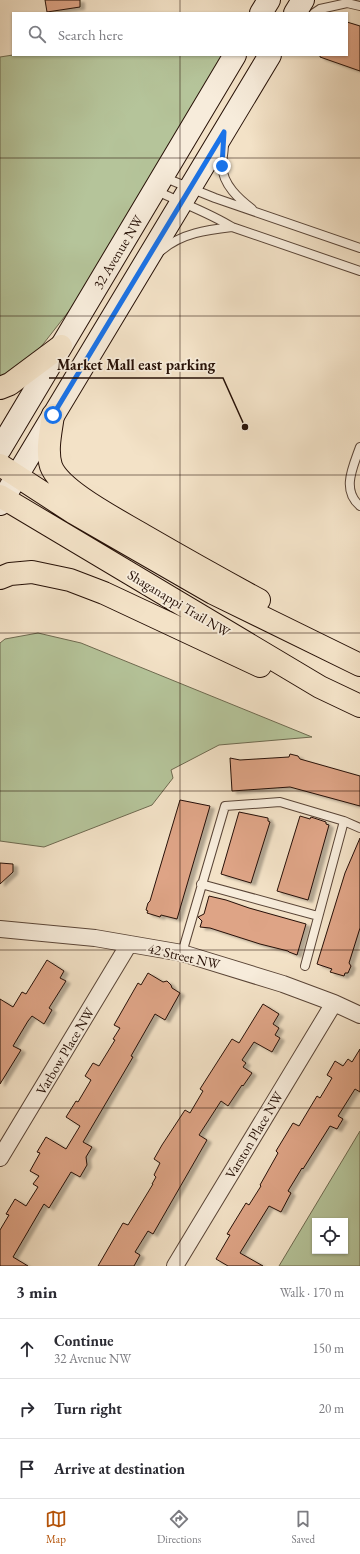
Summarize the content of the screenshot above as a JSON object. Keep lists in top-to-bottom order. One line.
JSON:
{"streets":{"main road":["Shaganappi Trail NW"],"street":["32 Avenue NW","42 Street NW","Varbow Place NW","Varston Place NW"]},"crossings":[["32 Avenue NW","Shaganappi Trail NW"],["42 Street NW","Varbow Place NW"],["42 Street NW","Varston Place NW"]],"places":["Market Mall east parking"],"page":{"search":"Search here","heading":["3 min","Walk · 170 m"],"list":[["Continue","32 Avenue NW","150 m"],["Turn right","20 m"],"Arrive at destination"],"nav":["Map","Directions","Saved"]}}
